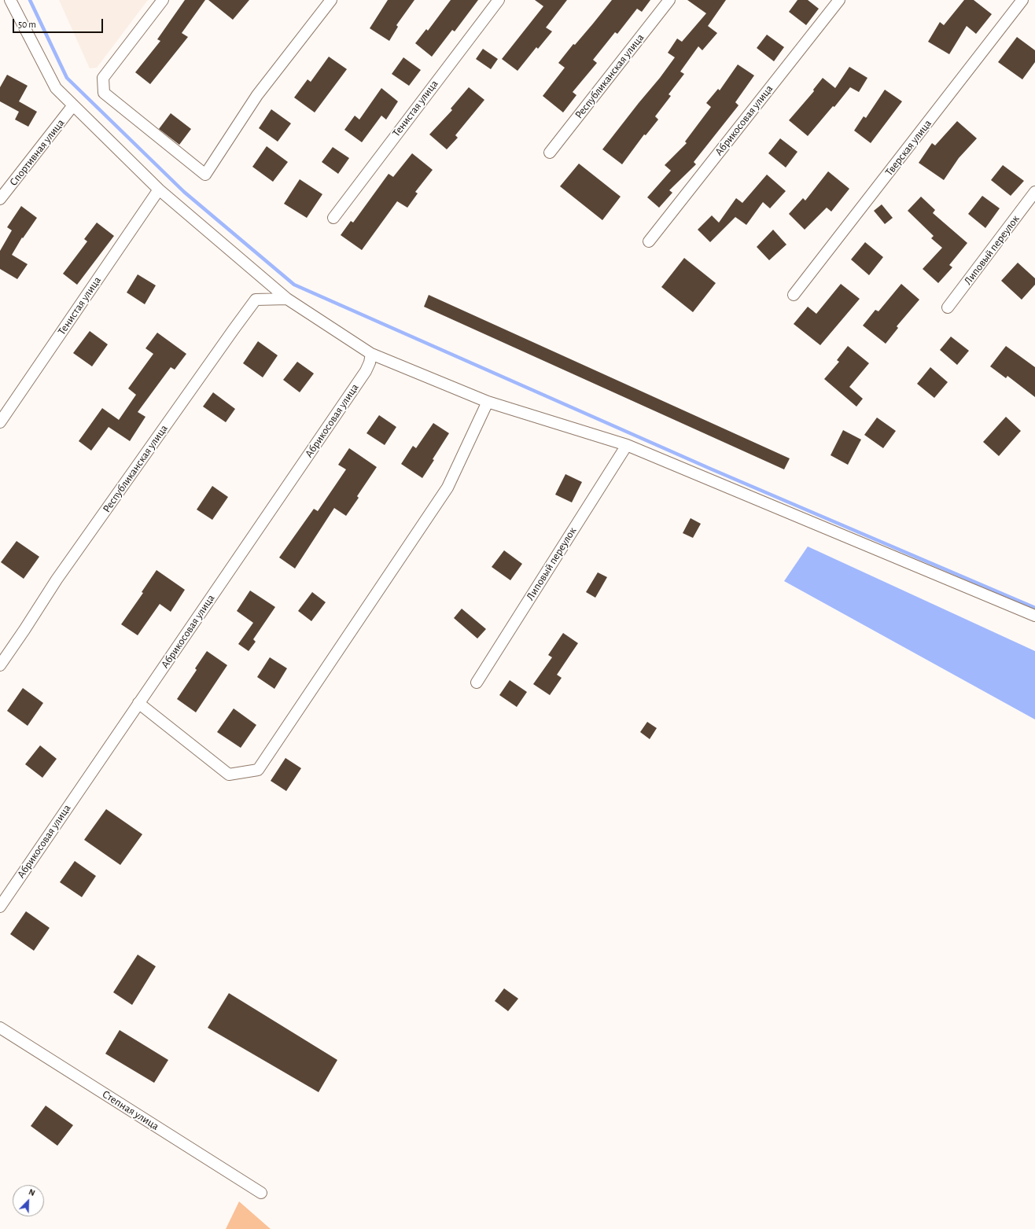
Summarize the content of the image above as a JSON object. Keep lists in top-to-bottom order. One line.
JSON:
{"streets":{"street":["Республиканская улица","Тенистая улица","Абрикосовая улица","Тверская улица","Спортивная улица","Липовый переулок","Степная улица"]},"scale_bar":"50 m","north":"top right"}
